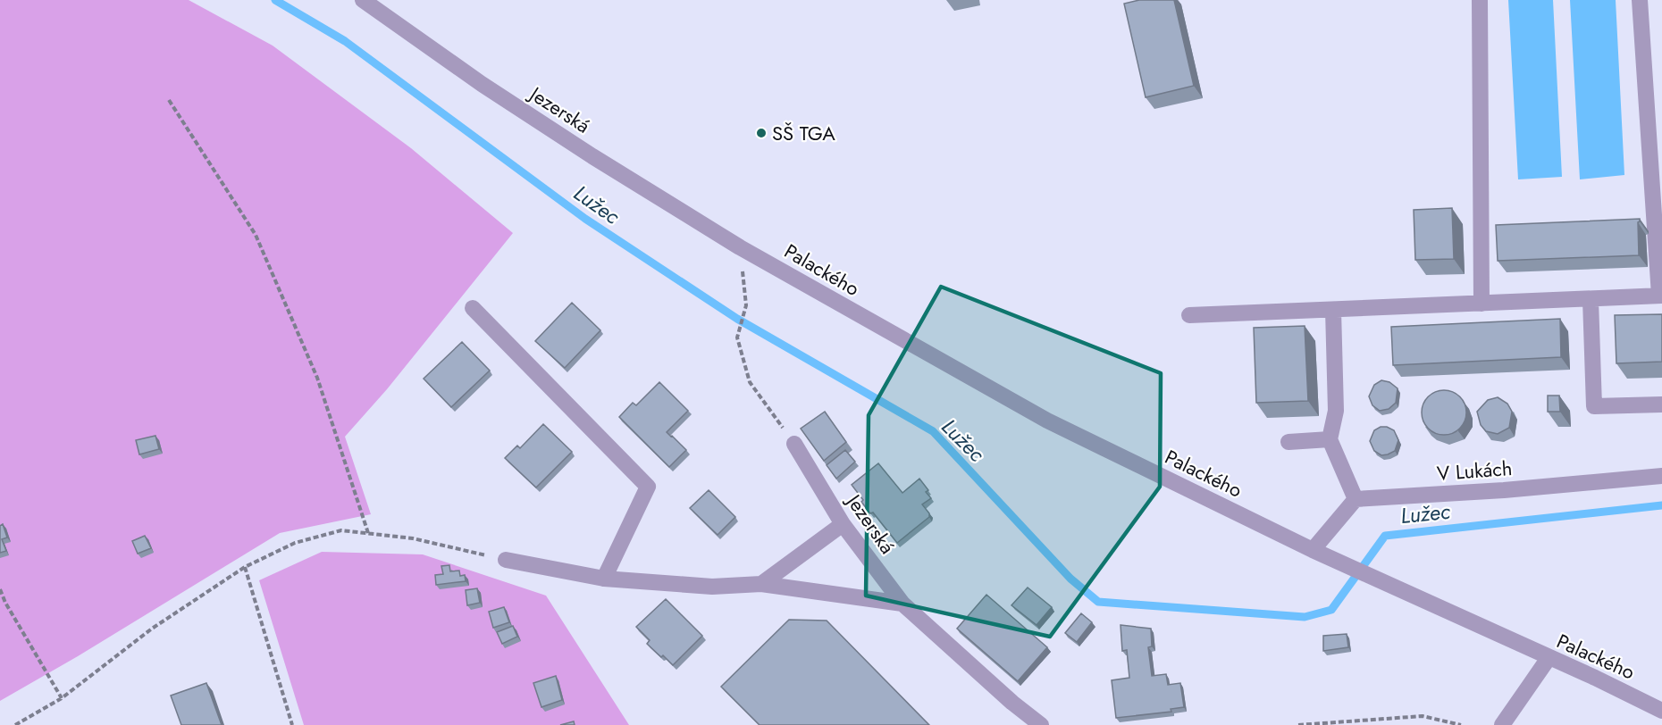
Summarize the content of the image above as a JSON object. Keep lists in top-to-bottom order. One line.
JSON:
{"streets":{"street":["Jezerská","Palackého","V Lukách"]},"crossings":[["Jezerská","Palackého"]],"water":["Lužec"],"places":["SŠ TGA"]}
